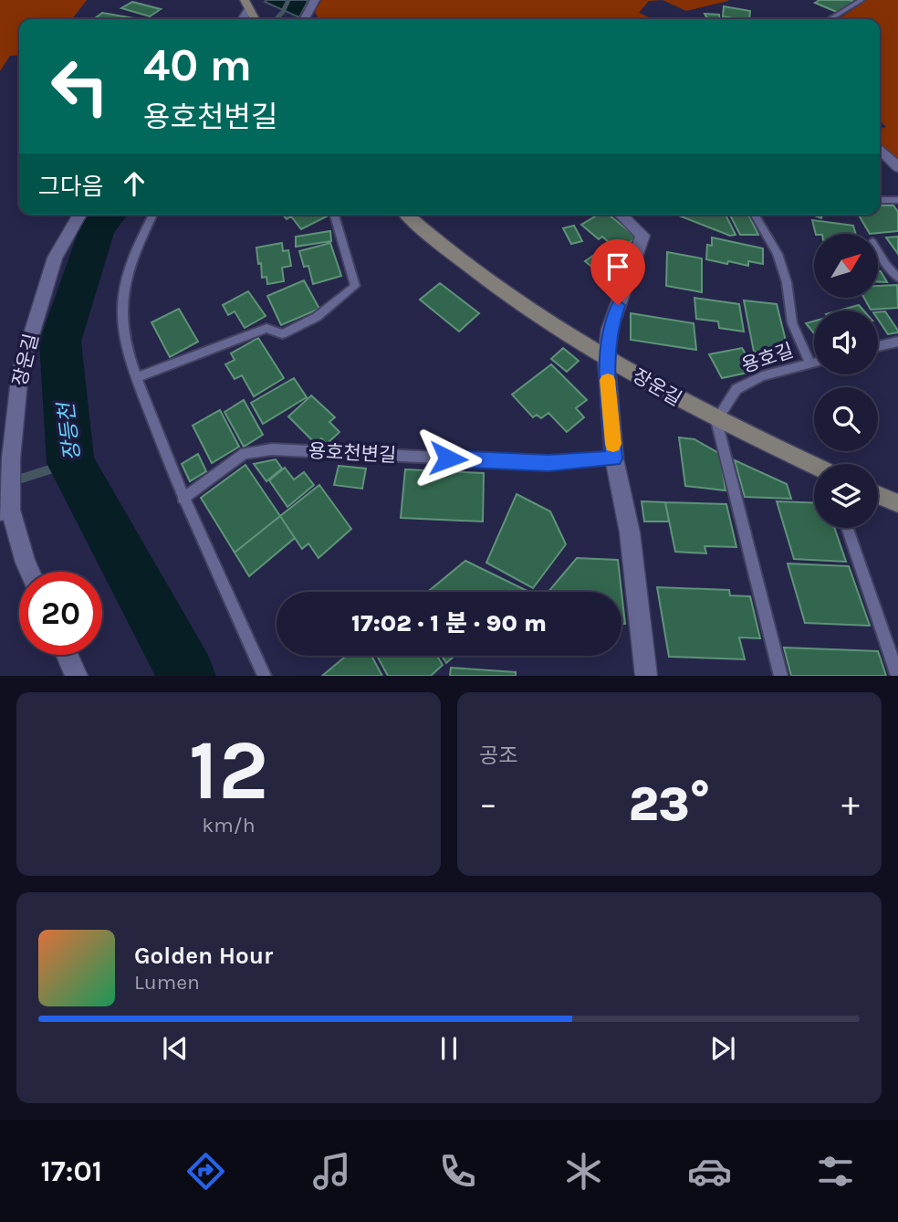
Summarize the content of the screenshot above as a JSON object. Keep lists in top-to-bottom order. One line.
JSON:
{"streets":{"street":["장운길"],"lane":["용호길","용호천변길"]},"crossings":[["용호길","장운길"]],"water":["장등천"],"north":"top right","page":{"turn":["40 m","용호천변길"],"then":"그다음","limit":"20","trip":"17:02 · 1 분 · 90 m","tile":[["12","km/h"],"공조"],"heat":["−","23°","+"],"song":["Golden Hour","Lumen"],"tabs":"17:01"}}
